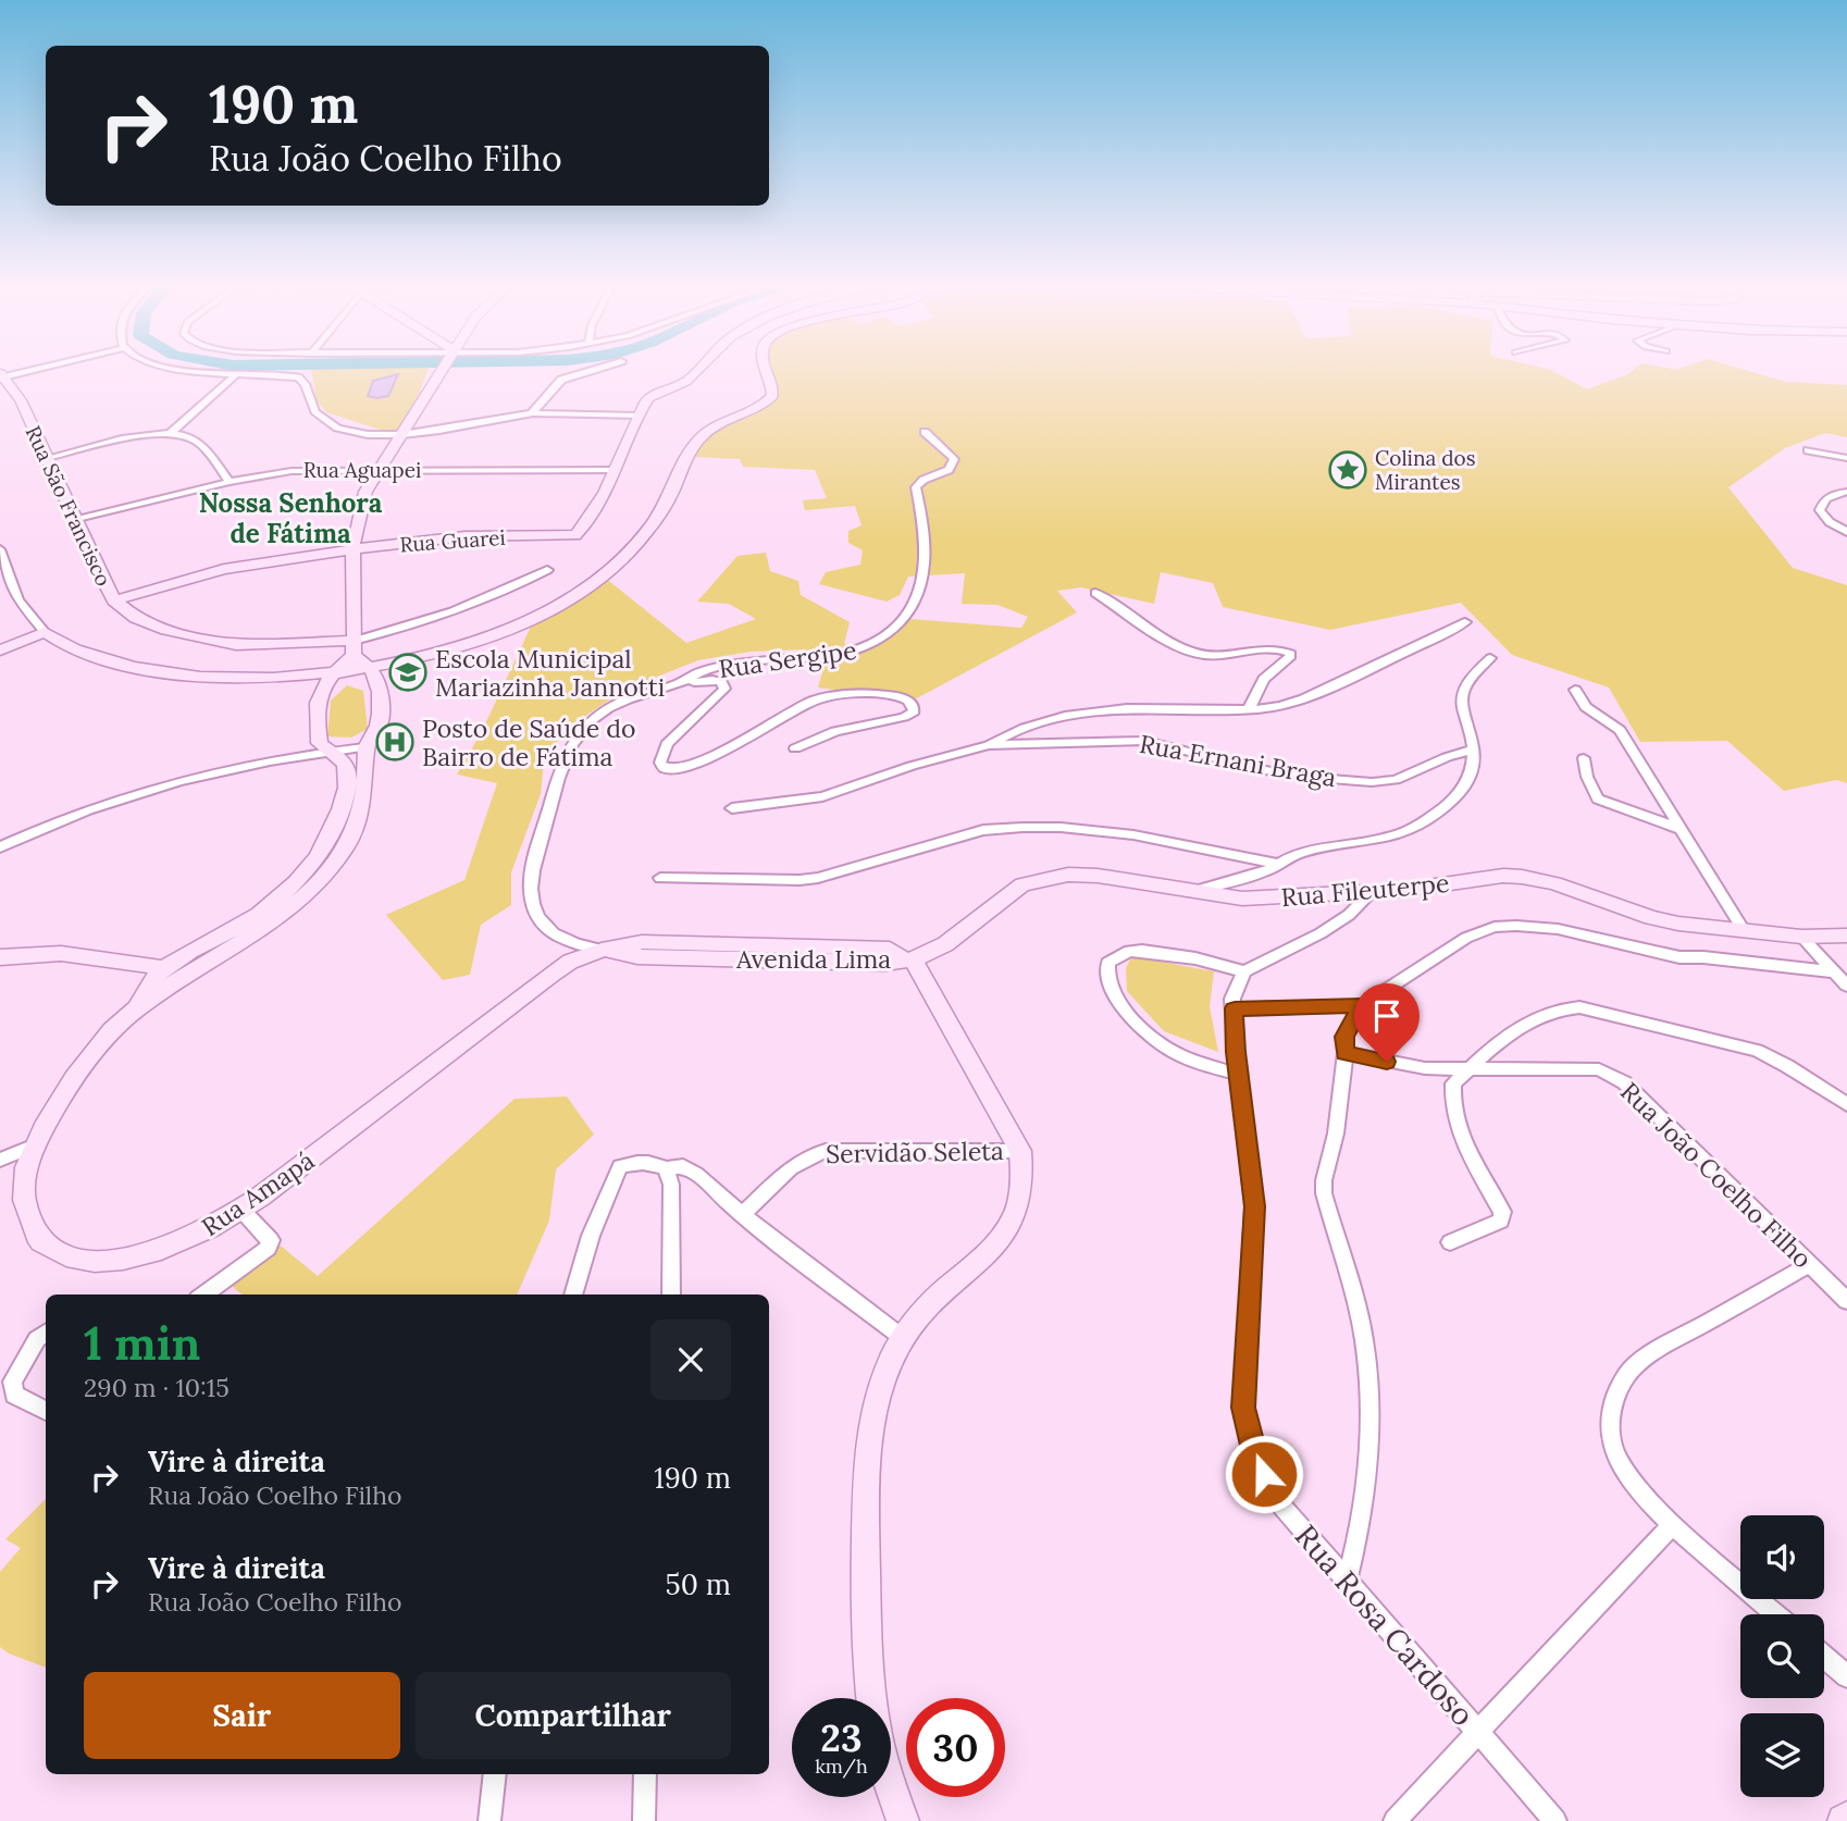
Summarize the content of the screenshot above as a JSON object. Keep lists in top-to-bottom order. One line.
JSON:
{"streets":{"street":["Rua Aguapei","Rua São Francisco","Rua Guarei","Rua Sergipe","Rua Ernani Braga","Rua Fileuterpe","Avenida Lima","Servidão Seleta","Rua João Coelho Filho","Rua Amapá","Rua Rosa Cardoso"]},"crossings":[["Rua Aguapei","Rua São Francisco"],["Rua Aguapei","Rua Guarei"],["Rua São Francisco","Rua Guarei"],["Rua Sergipe","Avenida Lima"],["Rua Sergipe","Rua Amapá"],["Rua Fileuterpe","Avenida Lima"],["Avenida Lima","Rua Amapá"]],"districts":["Nossa Senhora de Fátima"],"places":{"place":["Colina dos Mirantes"],"school or university":["Escola Municipal Mariazinha Jannotti"],"hospital":["Posto de Saúde do Bairro de Fátima"]},"page":{"turn":["190 m","Rua João Coelho Filho"],"heading":["1 min","290 m · 10:15"],"list":[{"name":"Vire à direita","note":"Rua João Coelho Filho","value":"190 m"},{"name":"Vire à direita","note":"Rua João Coelho Filho","value":"50 m"}],"buttons":["Sair","Compartilhar"],"speed":"23 km/h","limit":"30"}}
